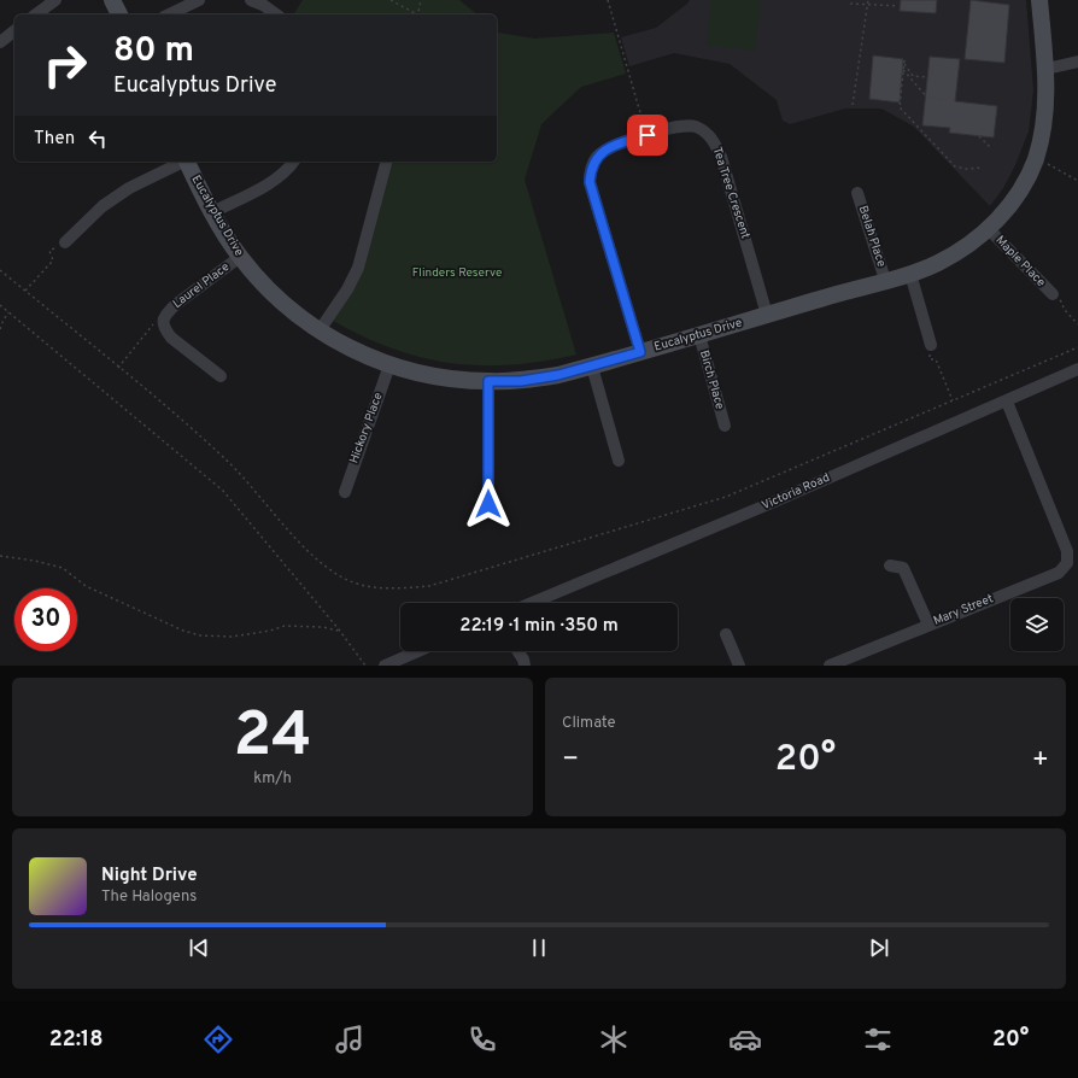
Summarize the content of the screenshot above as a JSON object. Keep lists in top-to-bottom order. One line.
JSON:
{"streets":{"street":["Tea Tree Crescent","Eucalyptus Drive","Belah Place","Maple Place","Laurel Place","Birch Place","Hickory Place","Victoria Road","Mary Street"]},"crossings":[["Tea Tree Crescent","Eucalyptus Drive"],["Eucalyptus Drive","Belah Place"],["Eucalyptus Drive","Maple Place"],["Eucalyptus Drive","Laurel Place"],["Eucalyptus Drive","Birch Place"],["Eucalyptus Drive","Hickory Place"],["Victoria Road","Mary Street"]],"parks":["Flinders Reserve"],"page":{"turn":["80 m","Eucalyptus Drive"],"then":"Then","limit":"30","trip":"22:19 · 1 min · 350 m","tile":[["24","km/h"],"Climate"],"heat":["−","20°","+"],"song":["Night Drive","The Halogens"],"tabs":["22:18","20°"]}}
